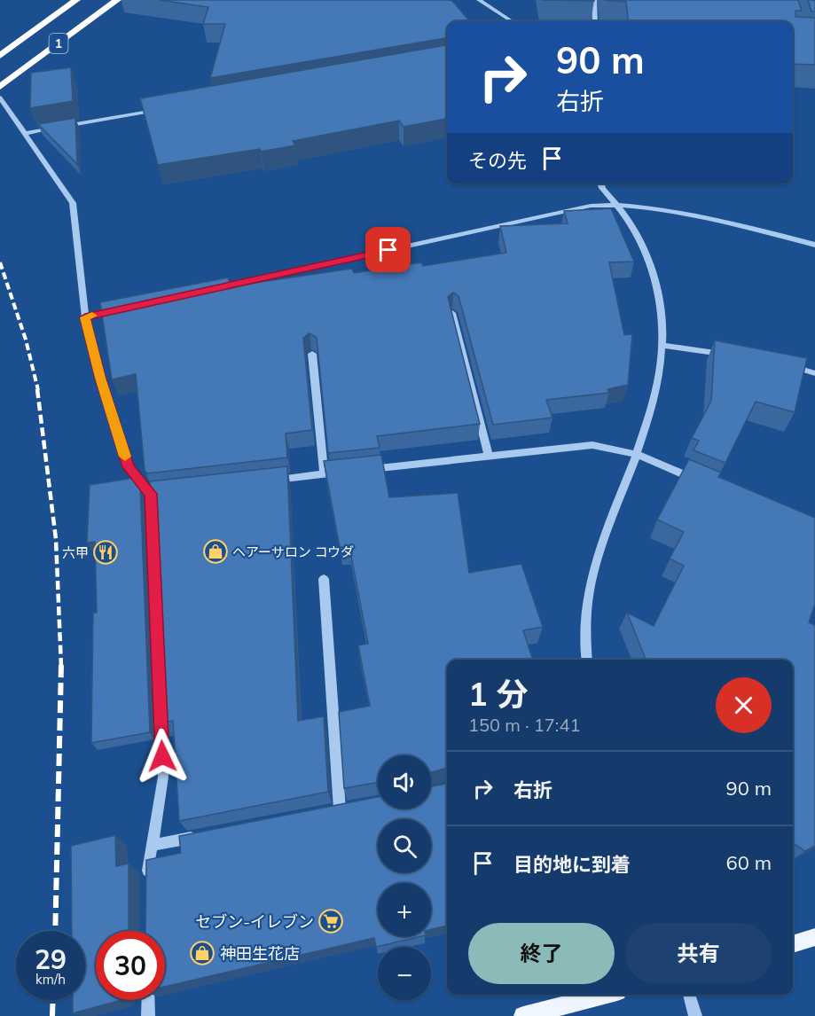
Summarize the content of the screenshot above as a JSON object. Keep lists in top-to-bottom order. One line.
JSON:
{"streets":{"highway":["1"]},"places":{"shop":["ヘアーサロン コウダ","神田生花店"],"restaurant":["六甲"],"supermarket":["セブン-イレブン"]},"page":{"turn":["90 m","右折"],"then":"その先","heading":["1 分","150 m · 17:41"],"list":[{"name":"右折","value":"90 m"},{"name":"目的地に到着","value":"60 m"}],"map_buttons":["+","−"],"buttons":["終了","共有"],"speed":"29 km/h","limit":"30"}}
